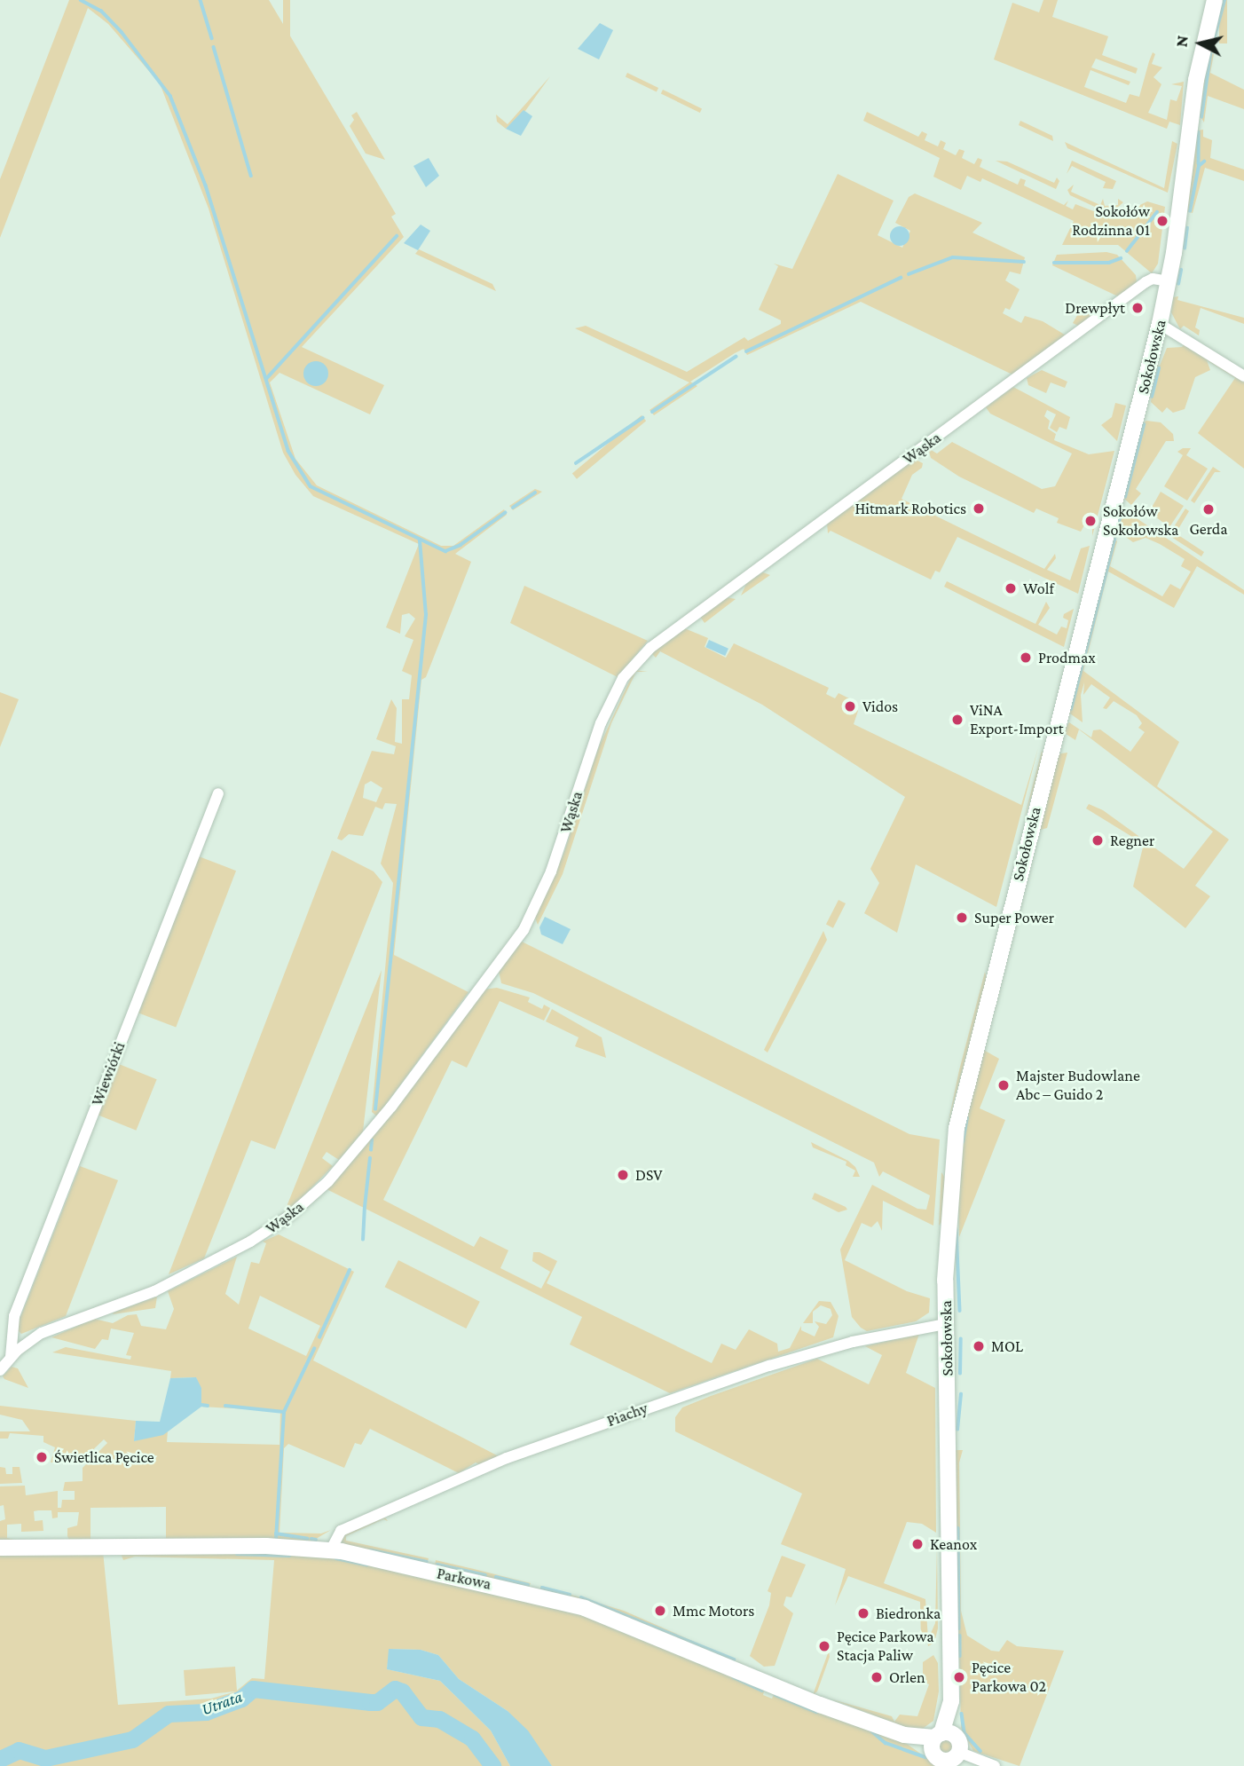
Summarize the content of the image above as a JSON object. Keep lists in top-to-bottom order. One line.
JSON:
{"streets":{"street":["Sokołowska","Wąska","Wiewiórki","Piachy","Parkowa"]},"crossings":[["Sokołowska","Wąska"],["Sokołowska","Piachy"],["Sokołowska","Parkowa"],["Wąska","Wiewiórki"],["Piachy","Parkowa"]],"water":["Utrata"],"places":["Sokołów Rodzinna 01","Drewpłyt","Hitmark Robotics","Gerda","Sokołów Sokołowska","Wolf","Prodmax","Vidos","ViNA Export-Import","Regner","Super Power","Majster Budowlane Abc – Guido 2","DSV","MOL","Świetlica Pęcice","Keanox","Mmc Motors","Biedronka","Pęcice Parkowa Stacja Paliw","Orlen","Pęcice Parkowa 02"],"north":"left"}
